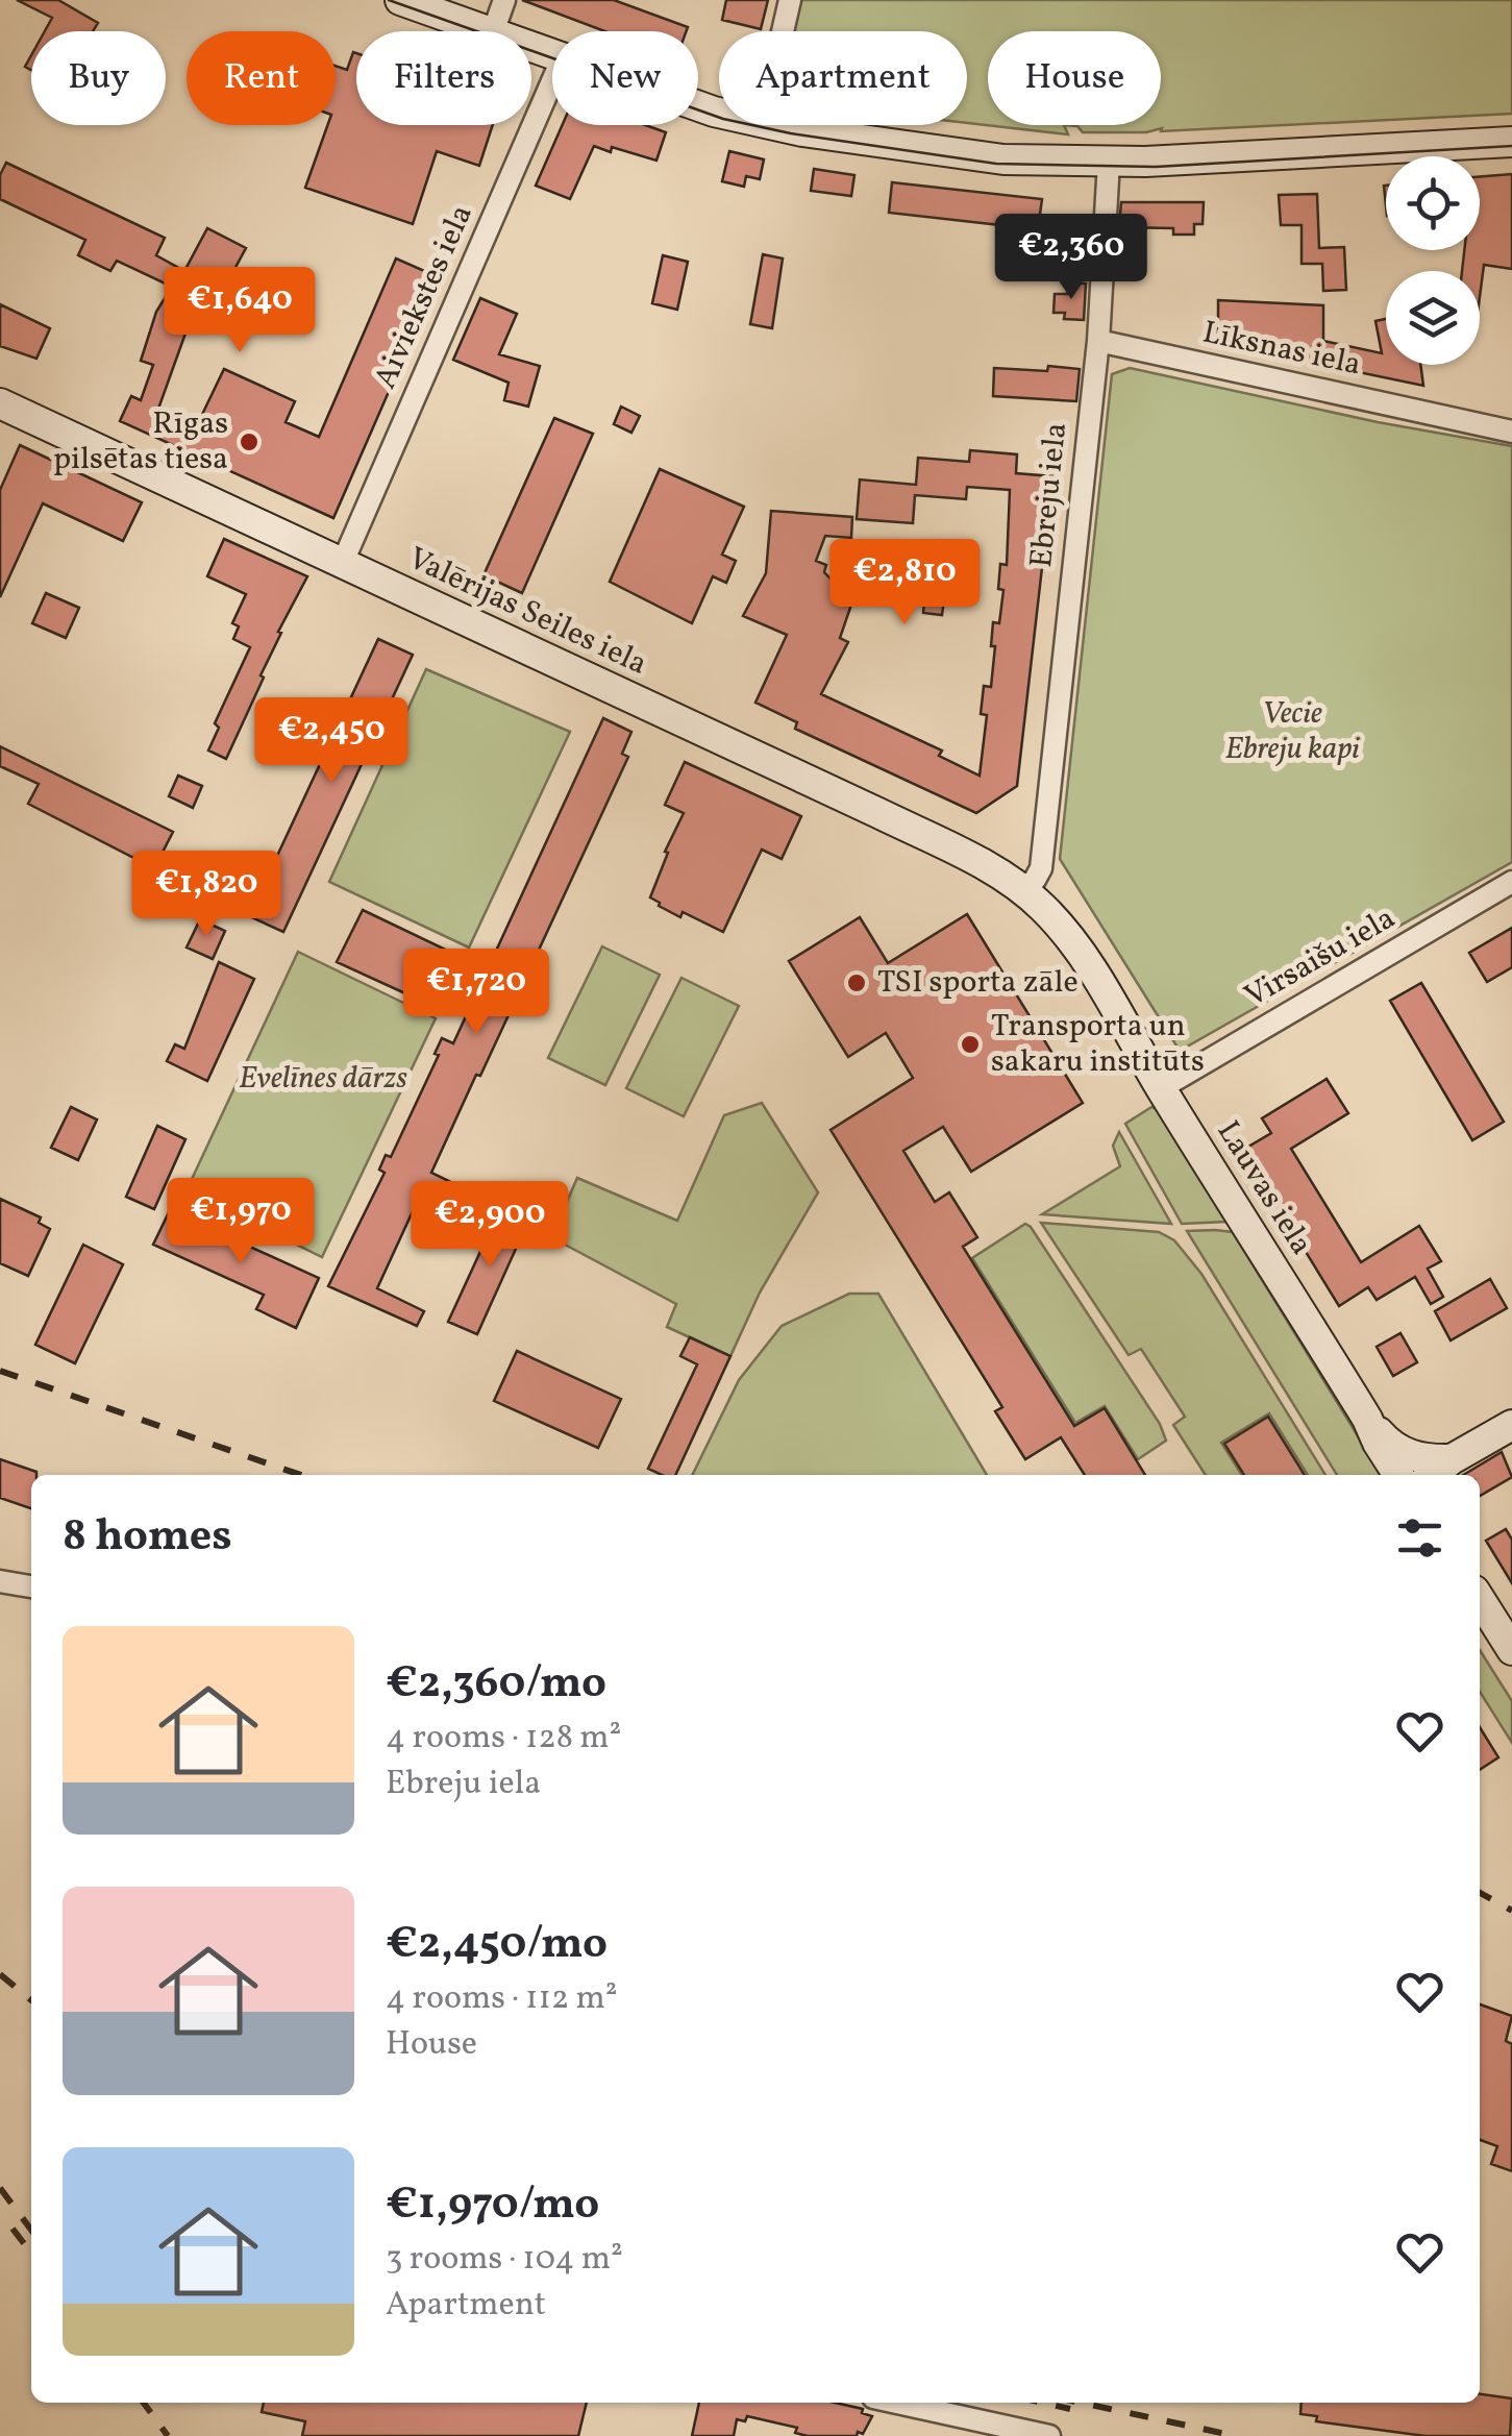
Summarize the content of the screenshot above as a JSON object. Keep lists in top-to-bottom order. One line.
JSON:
{"streets":{"street":["Aiviekstes iela","Līksnas iela","Ebreju iela","Valērijas Seiles iela","Virsaišu iela","Lauvas iela"]},"crossings":[["Aiviekstes iela","Valērijas Seiles iela"],["Līksnas iela","Ebreju iela"],["Ebreju iela","Valērijas Seiles iela"],["Ebreju iela","Lauvas iela"],["Valērijas Seiles iela","Lauvas iela"],["Virsaišu iela","Lauvas iela"]],"parks":["Vecie Ebreju kapi","Evelīnes dārzs"],"places":["Rīgas pilsētas tiesa","TSI sporta zāle","Transporta un sakaru institūts"],"page":{"chip":["Buy","Rent","Filters","New","Apartment","House"],"price":["€2,360","€1,640","€2,810","€2,450","€1,820","€1,720","€1,970","€2,900"],"heading":"8 homes","list":[{"name":"€2,360/mo","note":"4 rooms · 128 m² · Ebreju iela"},{"name":"€2,450/mo","note":"4 rooms · 112 m² · House"},{"name":"€1,970/mo","note":"3 rooms · 104 m² · Apartment"}]}}
